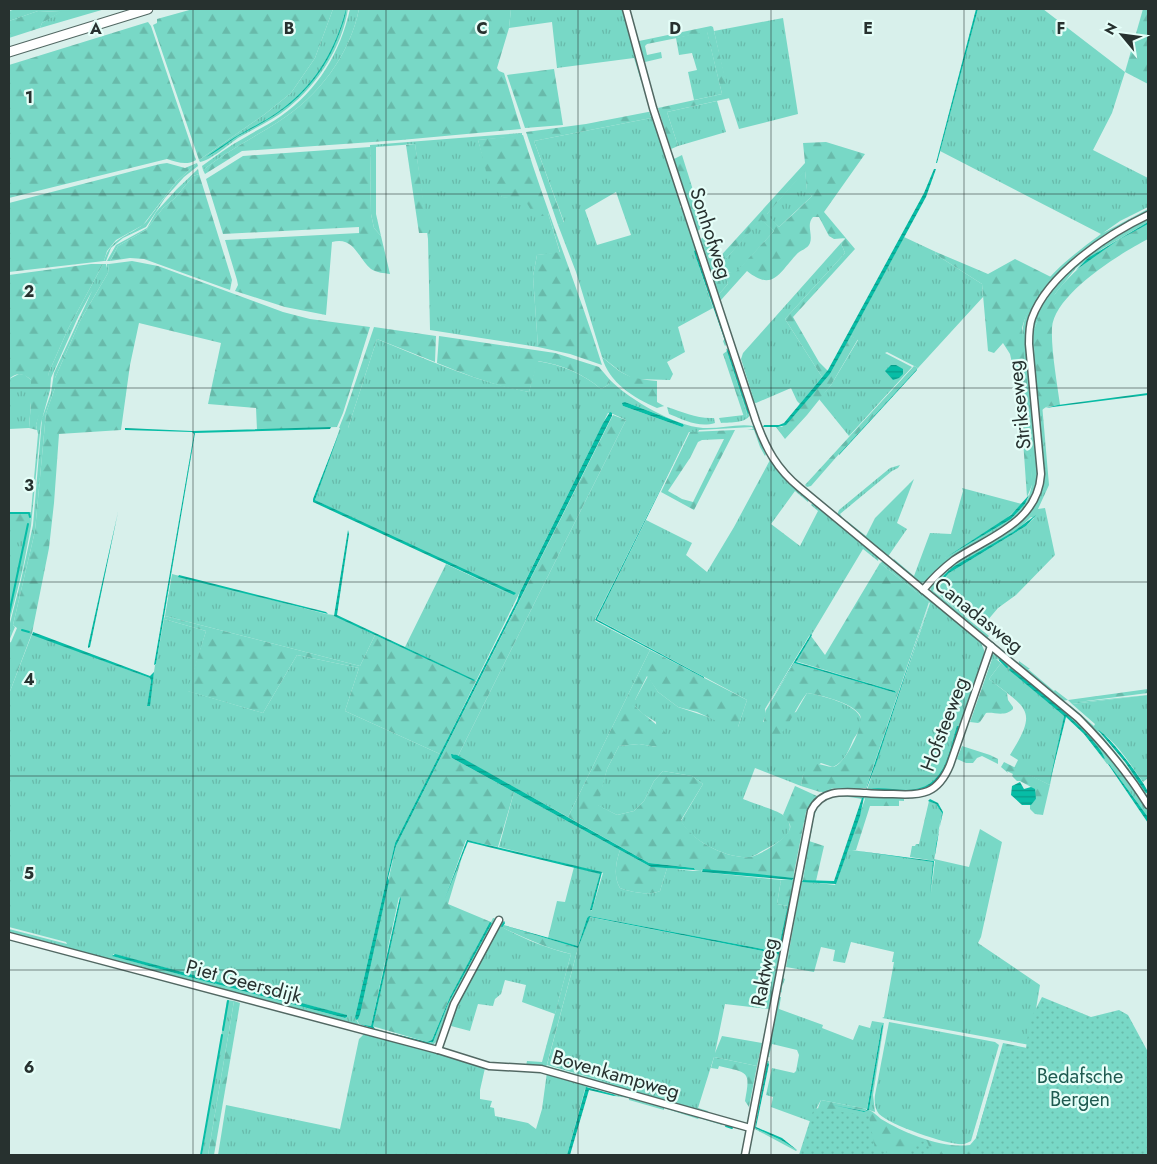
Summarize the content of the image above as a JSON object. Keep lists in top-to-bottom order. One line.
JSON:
{"streets":{"street":["Sonhofweg","Strikseweg","Canadasweg","Hofsteeweg","Raktweg","Piet Geersdijk","Bovenkampweg"]},"crossings":[["Sonhofweg","Canadasweg"],["Strikseweg","Canadasweg"],["Canadasweg","Hofsteeweg"],["Hofsteeweg","Raktweg"],["Raktweg","Bovenkampweg"],["Piet Geersdijk","Bovenkampweg"]],"parks":["Bedafsche Bergen"],"north":"top left","grid":{"columns":["A","B","C","D","E","F"],"rows":["1","2","3","4","5","6"]}}
